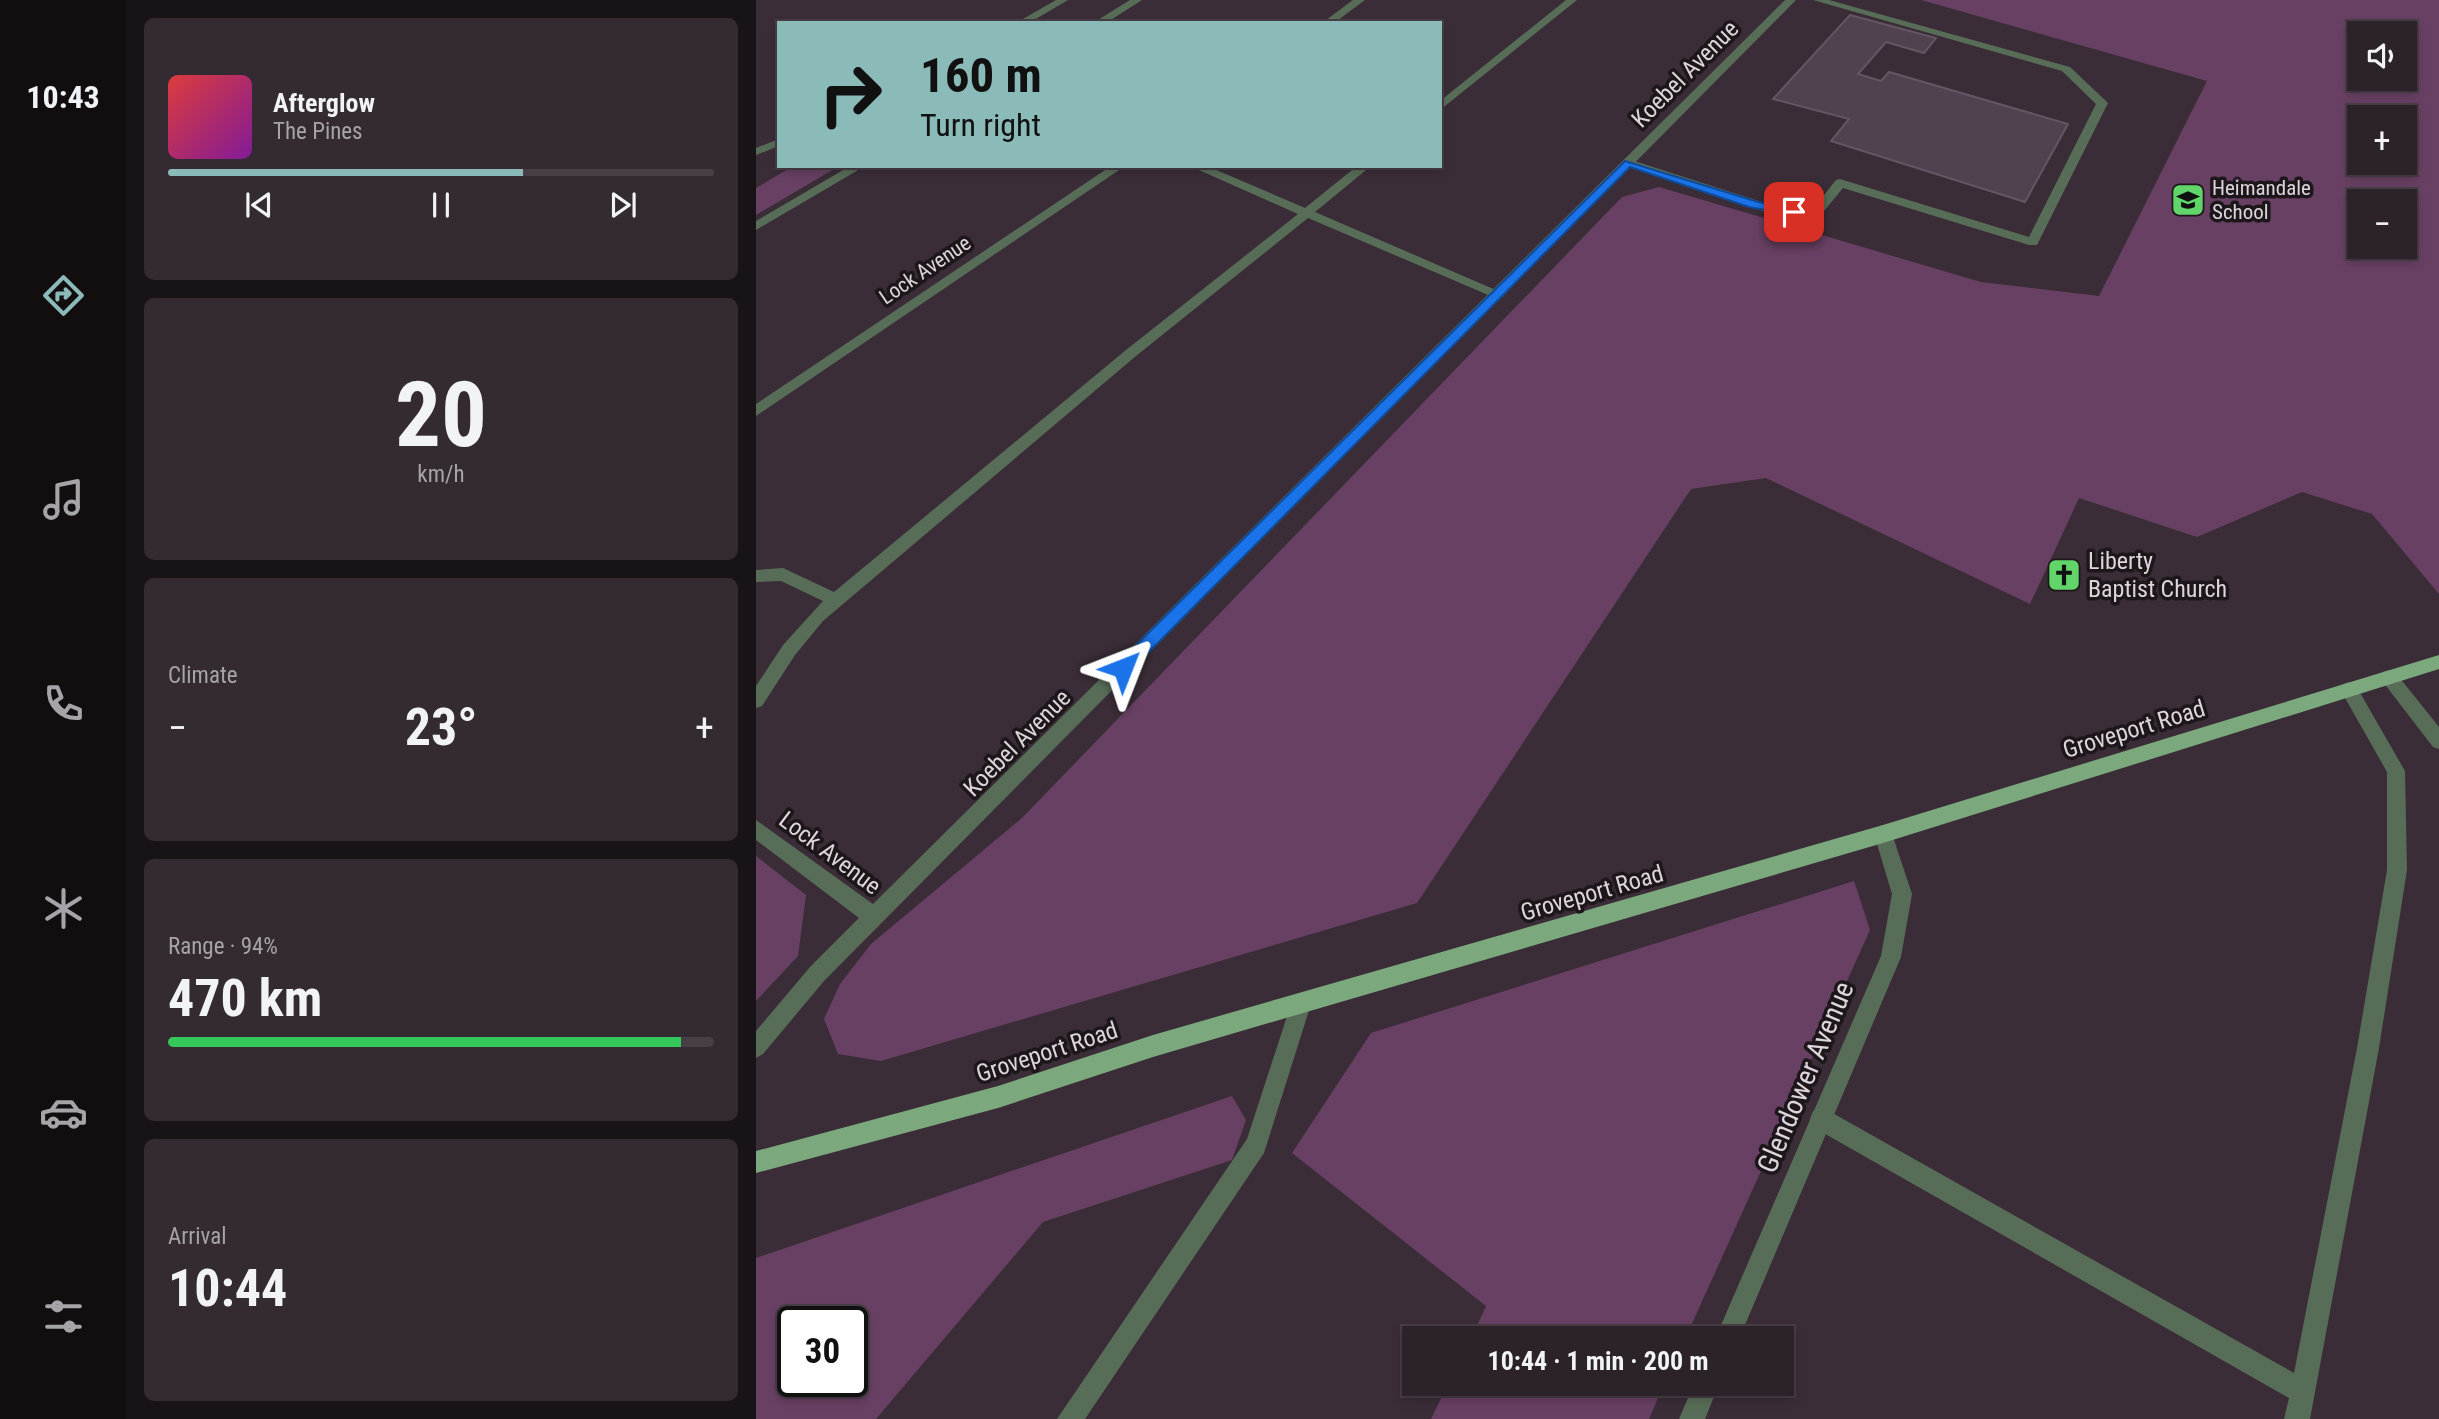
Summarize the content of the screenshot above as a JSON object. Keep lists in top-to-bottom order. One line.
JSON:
{"streets":{"main road":["Groveport Road"],"street":["Koebel Avenue","Lock Avenue","Glendower Avenue"]},"crossings":[["Koebel Avenue","Lock Avenue"],["Groveport Road","Glendower Avenue"]],"places":{"school or university":["Heimandale School"],"church":["Liberty Baptist Church"]},"page":{"tabs":"10:43","map_buttons":["+","−"],"turn":["160 m","Turn right"],"song":["Afterglow","The Pines"],"tile":[["20","km/h"],"Climate",["Range · 94%","470 km"],["Arrival","10:44"]],"heat":["−","23°","+"],"limit":"30","trip":"10:44 · 1 min · 200 m"}}
